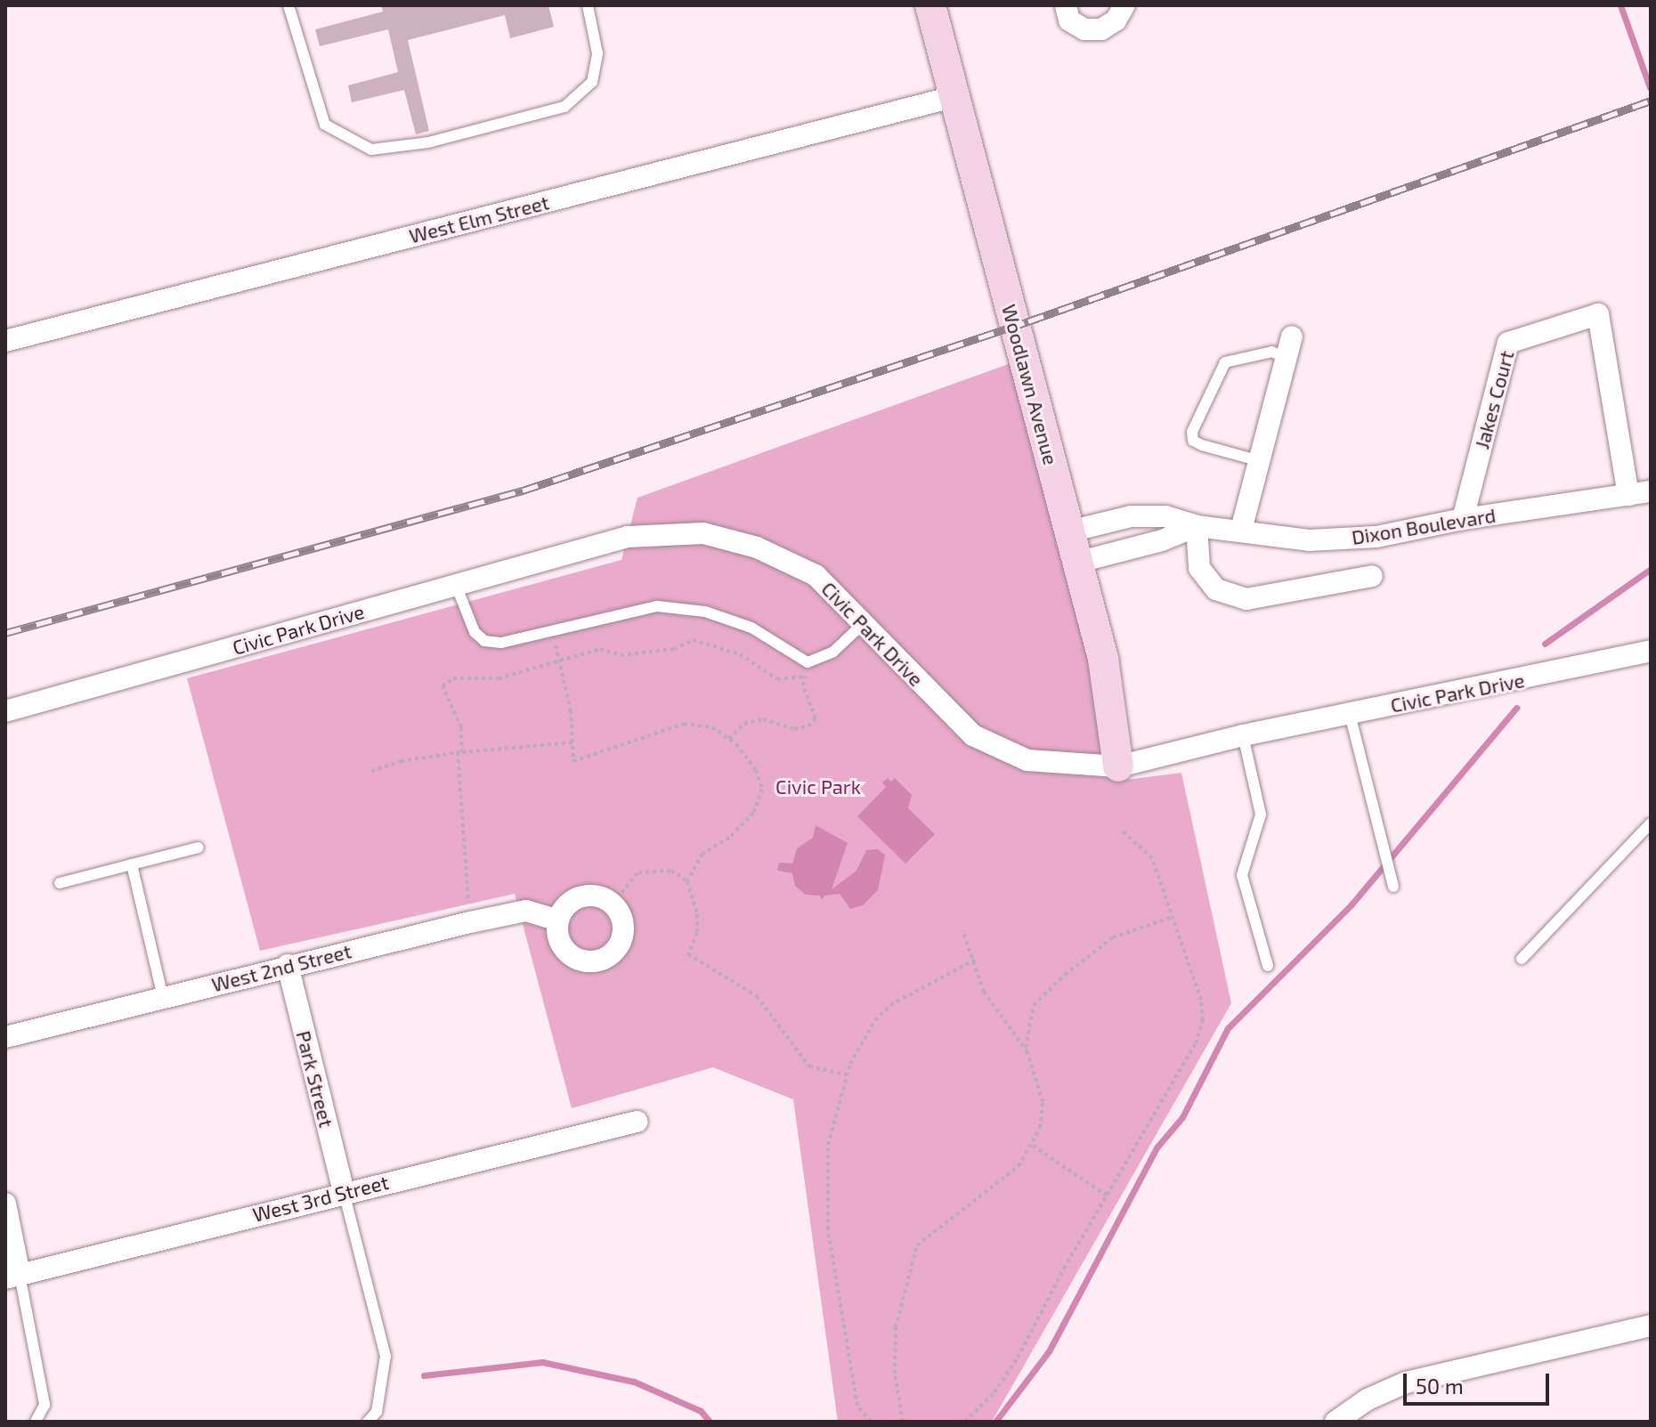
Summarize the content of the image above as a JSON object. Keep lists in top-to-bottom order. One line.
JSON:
{"streets":{"street":["West Elm Street","Woodlawn Avenue","Jakes Court","Dixon Boulevard","Civic Park Drive","West 2nd Street","Park Street","West 3rd Street"]},"crossings":[["West Elm Street","Woodlawn Avenue"],["Woodlawn Avenue","Dixon Boulevard"],["Woodlawn Avenue","Civic Park Drive"],["Jakes Court","Dixon Boulevard"],["West 2nd Street","Park Street"],["Park Street","West 3rd Street"]],"parks":["Civic Park"],"scale_bar":"50 m"}
